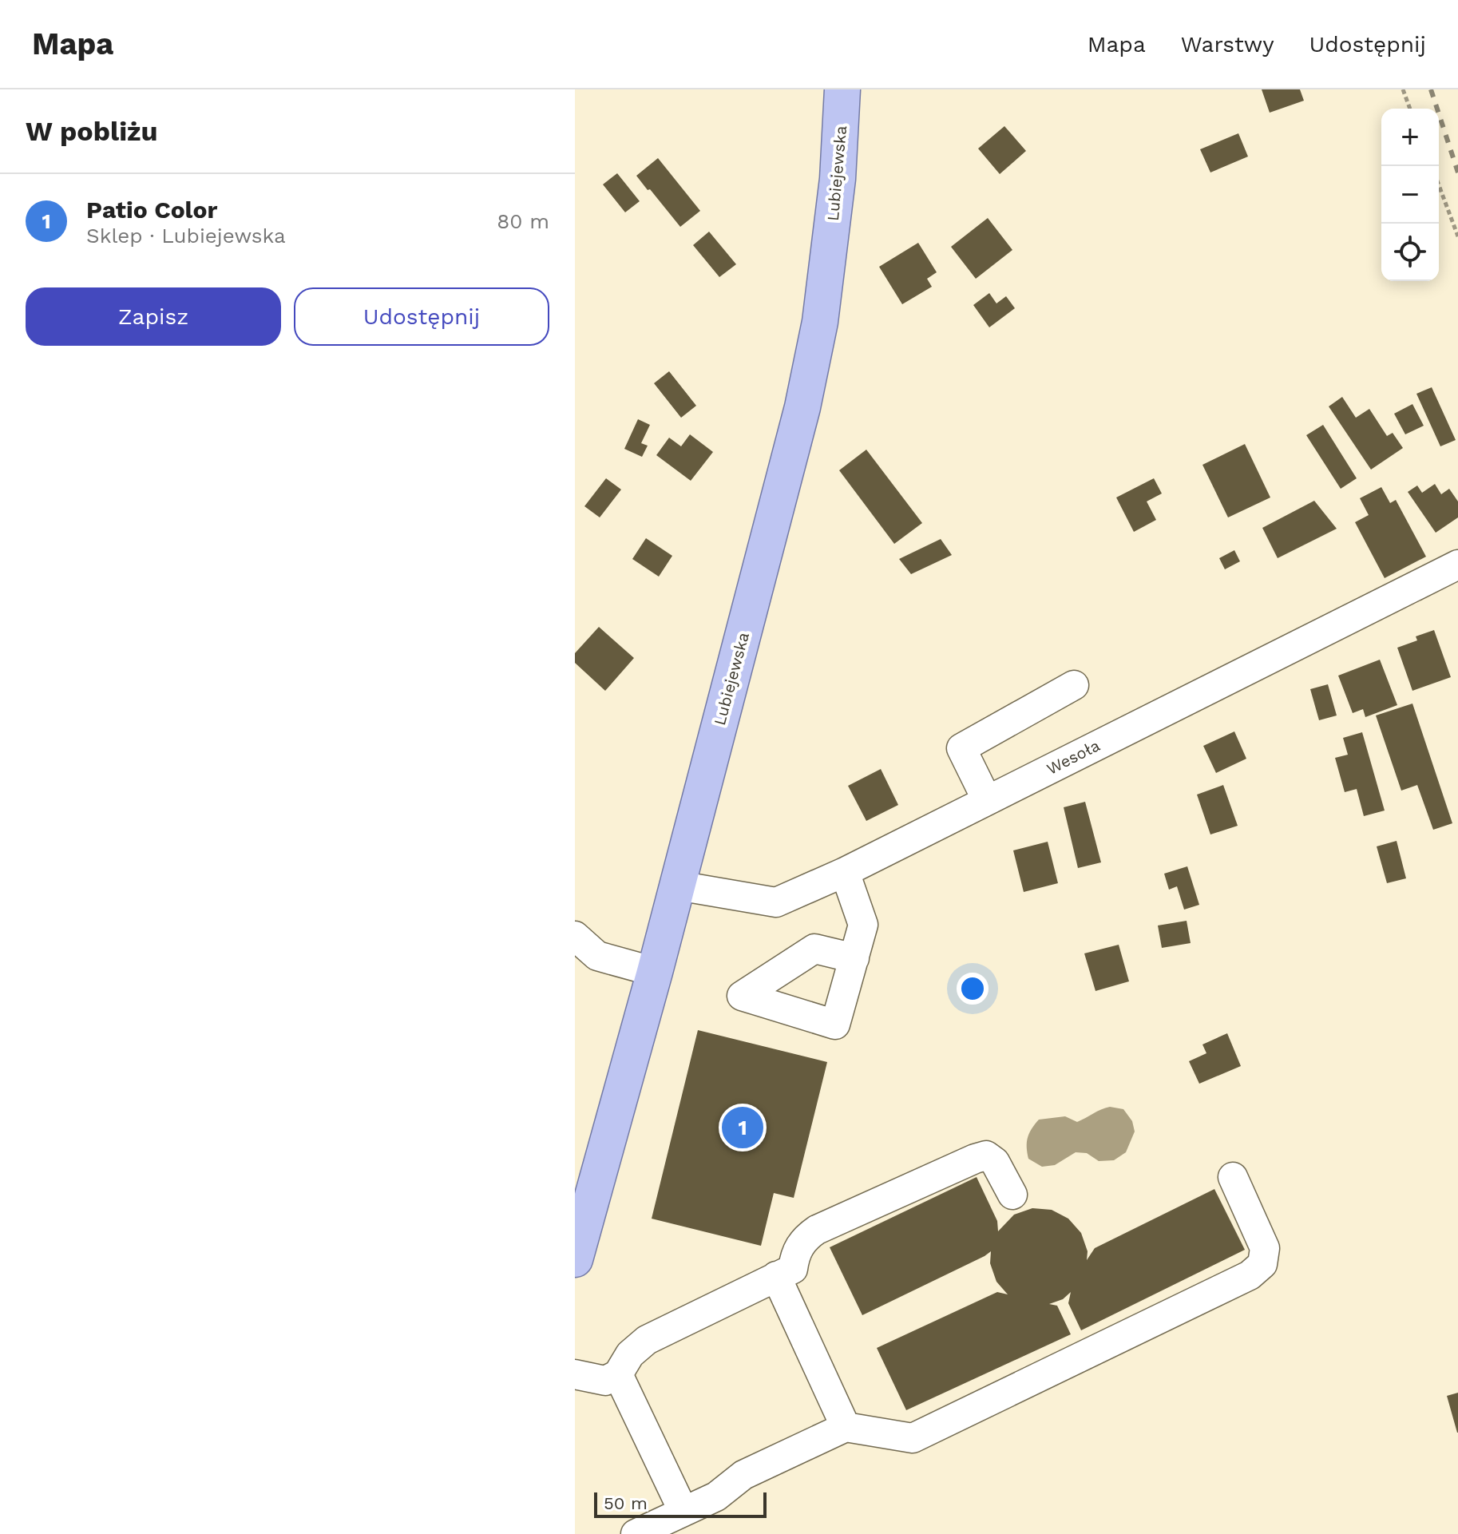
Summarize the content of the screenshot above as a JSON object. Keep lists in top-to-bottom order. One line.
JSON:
{"streets":{"main road":["Lubiejewska"],"street":["Wesoła"]},"crossings":[["Lubiejewska","Wesoła"]],"scale_bar":"50 m","page":{"header":"Mapa","nav":["Mapa","Warstwy","Udostępnij"],"heading":"W pobliżu","map_buttons":["+","−"],"list":[{"mark":"1","name":"Patio Color","note":"Sklep · Lubiejewska","value":"80 m"}],"buttons":["Zapisz","Udostępnij"],"pins":"1","scale":"50 m"}}
